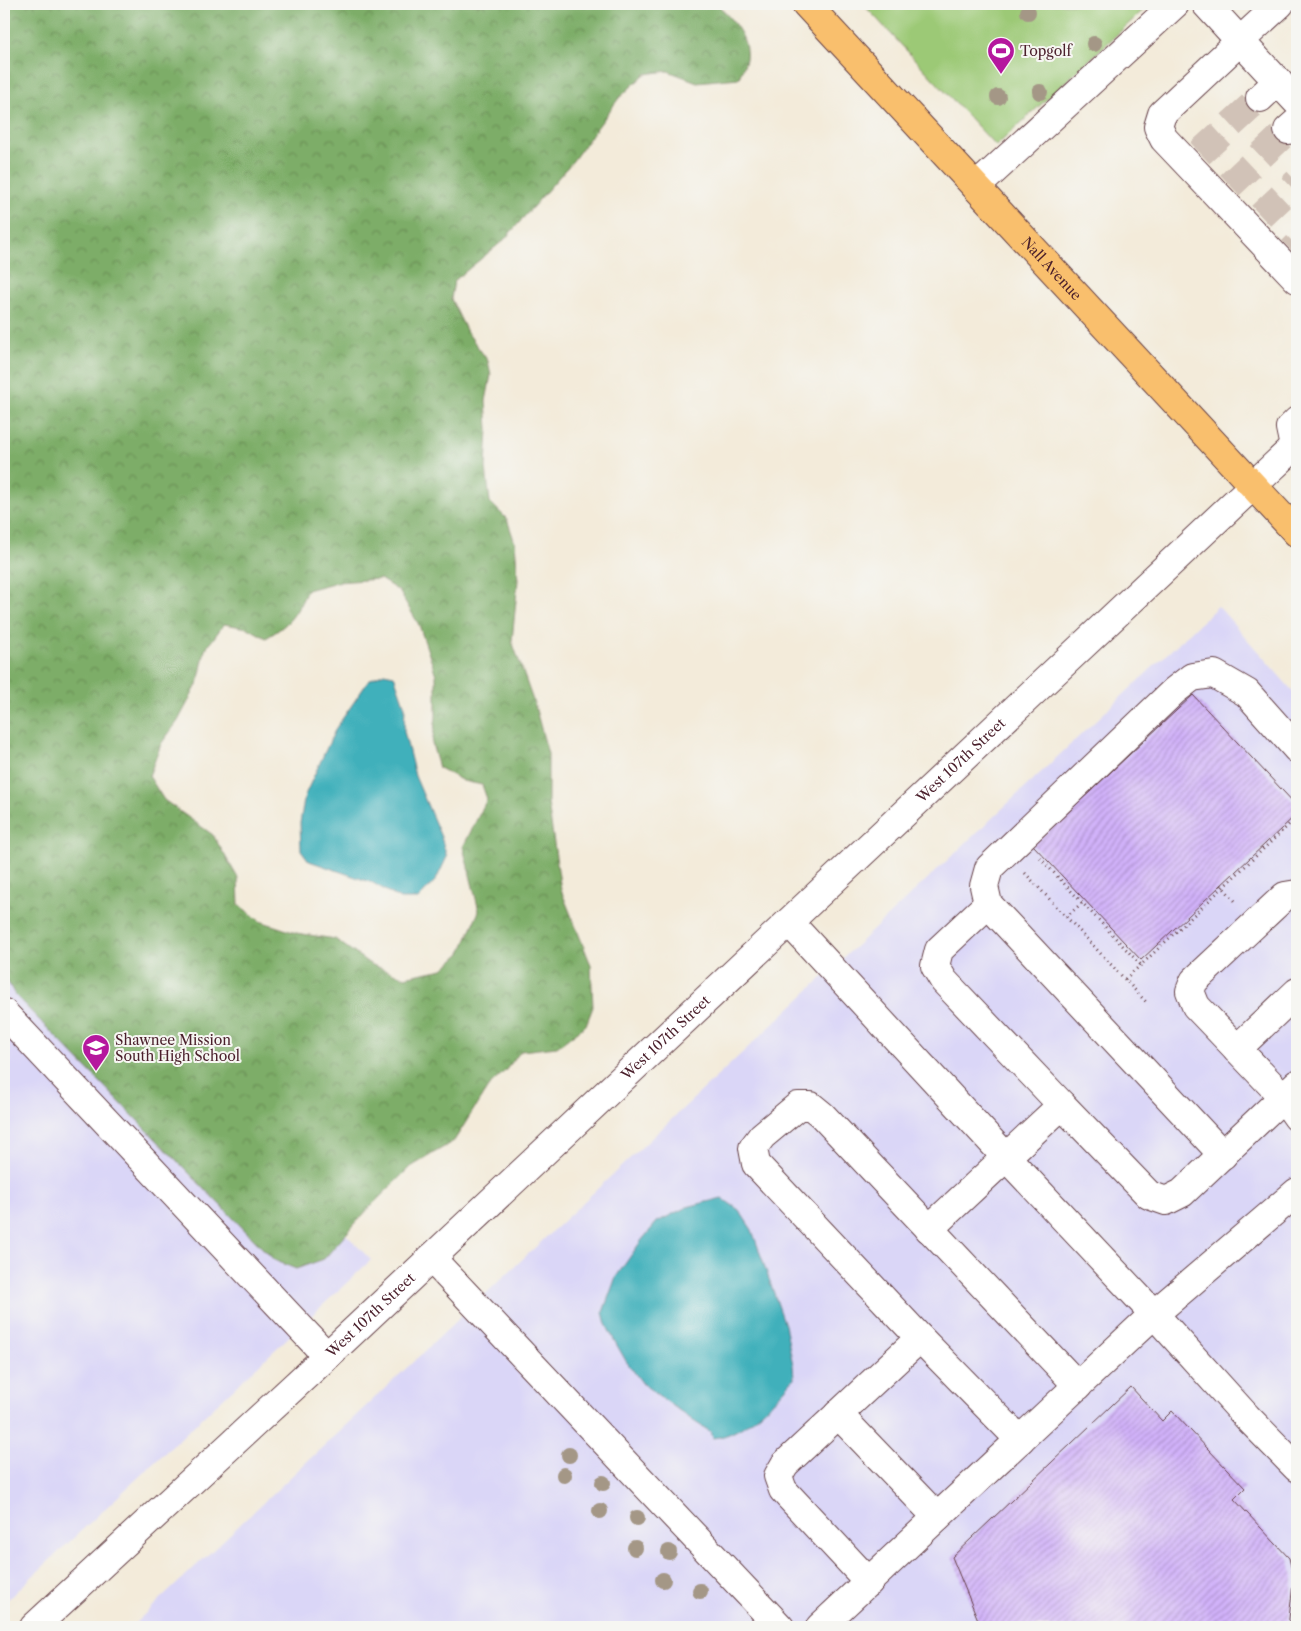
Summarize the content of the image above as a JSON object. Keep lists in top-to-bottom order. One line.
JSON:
{"streets":{"main road":["Nall Avenue"],"street":["West 107th Street"]},"crossings":[["Nall Avenue","West 107th Street"]],"places":{"sports":["Topgolf"],"school or university":["Shawnee Mission South High School"]}}
